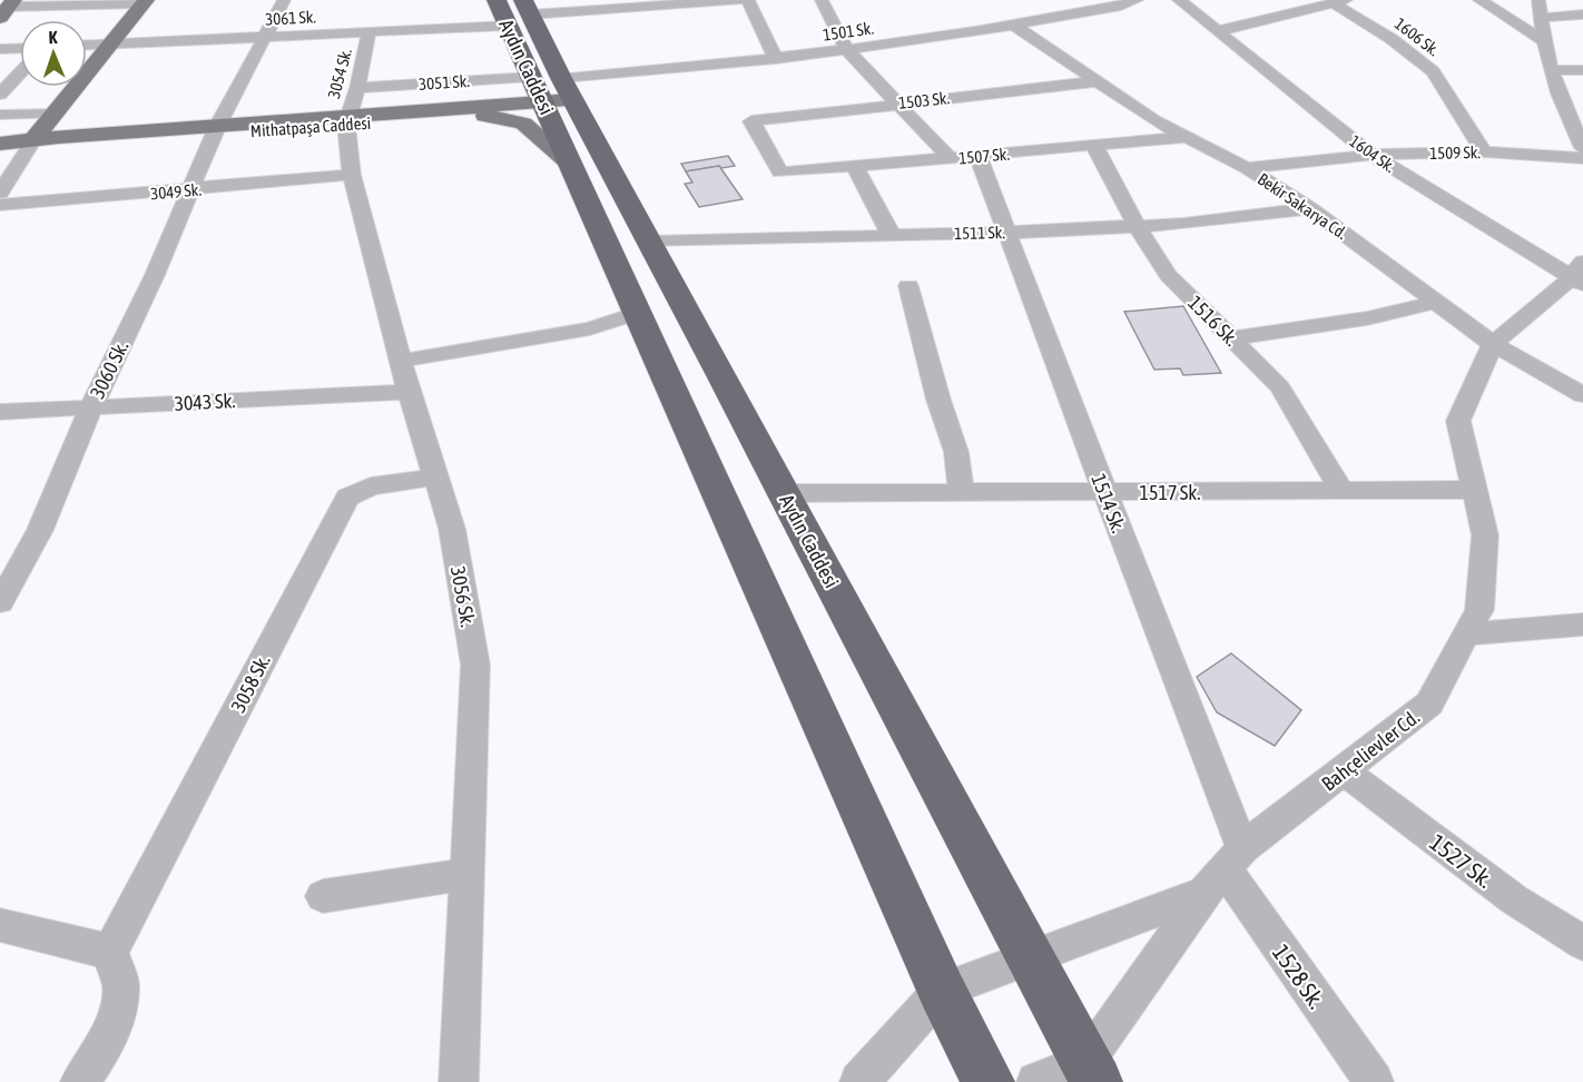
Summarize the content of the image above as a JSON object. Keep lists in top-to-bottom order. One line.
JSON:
{"streets":{"highway":["Aydın Caddesi"],"main road":["Mithatpaşa Caddesi"],"street":["3061 Sk.","1501 Sk.","1606 Sk.","3054 Sk.","3051 Sk.","1503 Sk.","1509 Sk.","1604 Sk.","1507 Sk.","3049 Sk.","Bekir Sakarya Cd.","1511 Sk.","1516 Sk.","3060 Sk.","3043 Sk.","1517 Sk.","1514 Sk.","3056 Sk.","3058 Sk.","Bahçelievler Cd.","1527 Sk.","1528 Sk."]},"crossings":[["3061 Sk.","Aydın Caddesi"],["3061 Sk.","3054 Sk."],["3061 Sk.","3060 Sk."],["1501 Sk.","Aydın Caddesi"],["1501 Sk.","3051 Sk."],["1501 Sk.","Mithatpaşa Caddesi"],["1501 Sk.","Bekir Sakarya Cd."],["1606 Sk.","1509 Sk."],["Aydın Caddesi","3051 Sk."],["Aydın Caddesi","Mithatpaşa Caddesi"],["Aydın Caddesi","1511 Sk."],["Aydın Caddesi","1517 Sk."],["3054 Sk.","3051 Sk."],["3054 Sk.","Mithatpaşa Caddesi"],["3054 Sk.","3056 Sk."],["3051 Sk.","Mithatpaşa Caddesi"],["1503 Sk.","1507 Sk."],["1503 Sk.","Bekir Sakarya Cd."],["Mithatpaşa Caddesi","3060 Sk."],["Mithatpaşa Caddesi","3056 Sk."],["1509 Sk.","1604 Sk."],["1509 Sk.","Bekir Sakarya Cd."],["1604 Sk.","Bahçelievler Cd."],["1507 Sk.","Bekir Sakarya Cd."],["1507 Sk.","1516 Sk."],["1507 Sk.","1514 Sk."],["3049 Sk.","3060 Sk."],["3049 Sk.","3056 Sk."],["Bekir Sakarya Cd.","1511 Sk."],["Bekir Sakarya Cd.","Bahçelievler Cd."],["1511 Sk.","1516 Sk."],["1511 Sk.","1514 Sk."],["1516 Sk.","1517 Sk."],["3060 Sk.","3043 Sk."],["3043 Sk.","3056 Sk."],["1517 Sk.","1514 Sk."],["1517 Sk.","Bahçelievler Cd."],["1514 Sk.","Bahçelievler Cd."],["1514 Sk.","1528 Sk."],["3056 Sk.","3058 Sk."],["Bahçelievler Cd.","1527 Sk."],["Bahçelievler Cd.","1528 Sk."]],"north":"top"}
